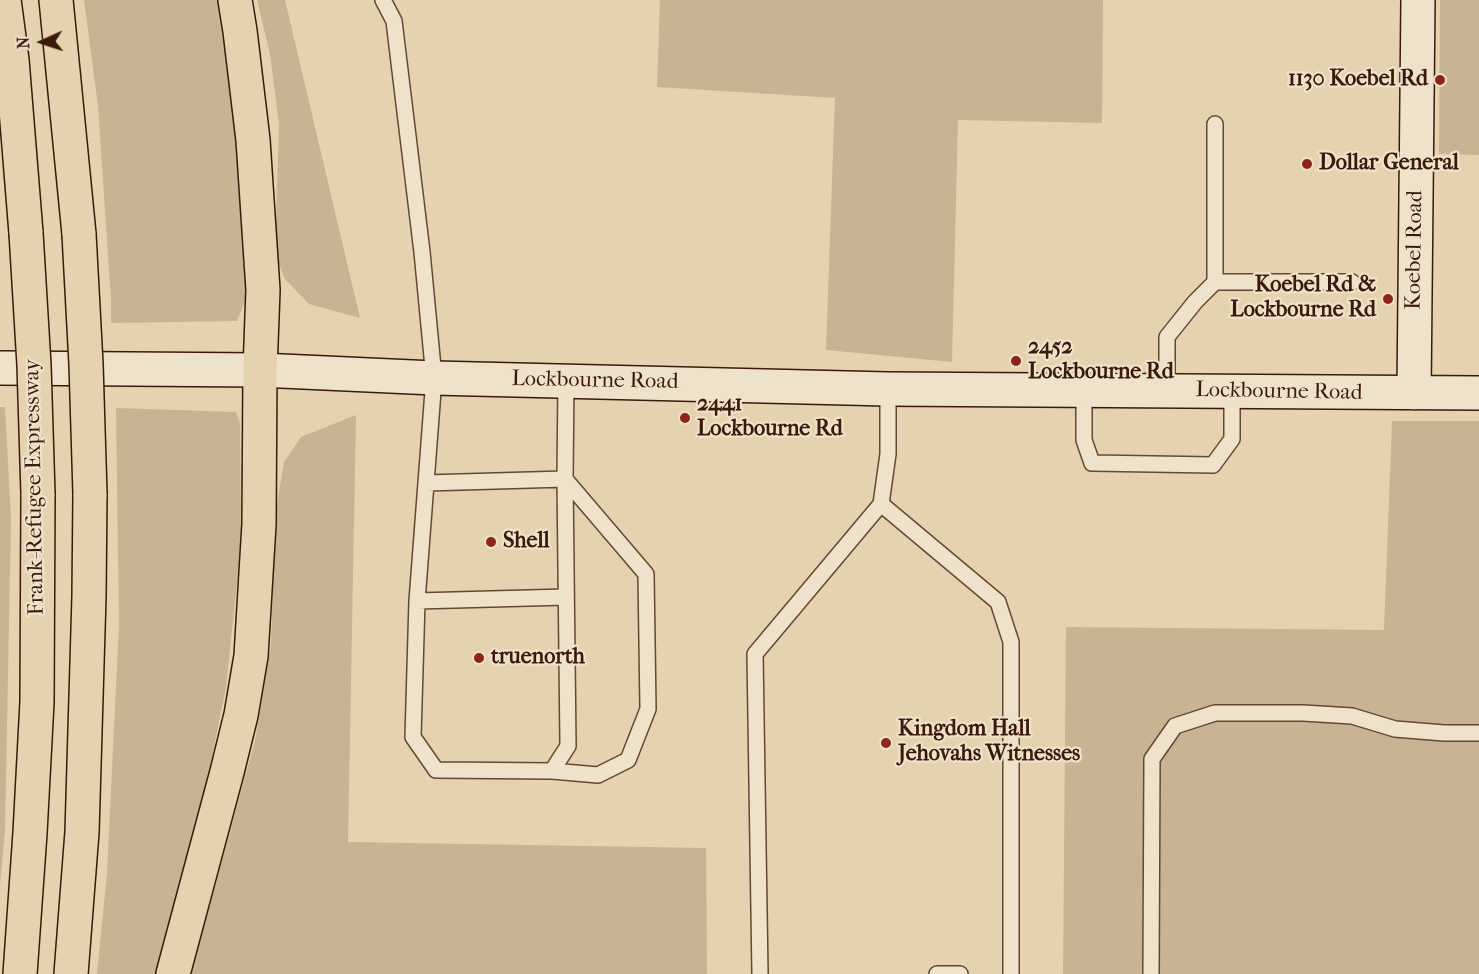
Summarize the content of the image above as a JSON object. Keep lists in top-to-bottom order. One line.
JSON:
{"streets":{"highway":["Frank-Refugee Expressway"],"main road":["Koebel Road","Lockbourne Road"]},"crossings":[["Koebel Road","Lockbourne Road"]],"places":["1130 Koebel Rd","Dollar General","Koebel Rd & Lockbourne Rd","2452 Lockbourne Rd","2441 Lockbourne Rd","Shell","truenorth","Kingdom Hall Jehovahs Witnesses"],"north":"left"}
